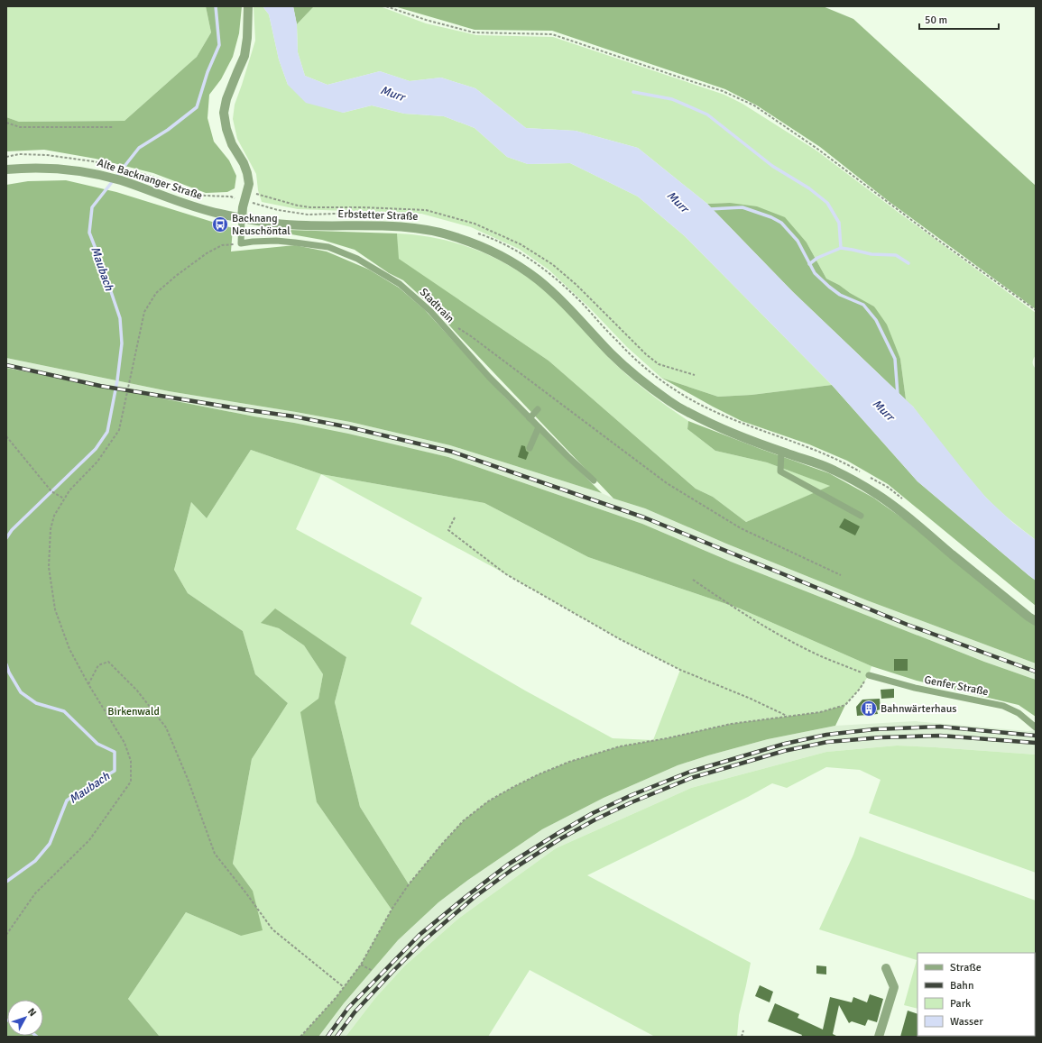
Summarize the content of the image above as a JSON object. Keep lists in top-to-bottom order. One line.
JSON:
{"streets":{"street":["Alte Backnanger Straße","Erbstetter Straße"],"lane":["Stadtrain","Genfer Straße"]},"crossings":[["Alte Backnanger Straße","Erbstetter Straße"]],"water":["Murr","Maubach"],"parks":["Birkenwald"],"places":{"bus stop":["Backnang Neuschöntal"],"building":["Bahnwärterhaus"]},"legend":["Straße","Bahn","Park","Wasser"],"scale_bar":"50 m","north":"top right"}
